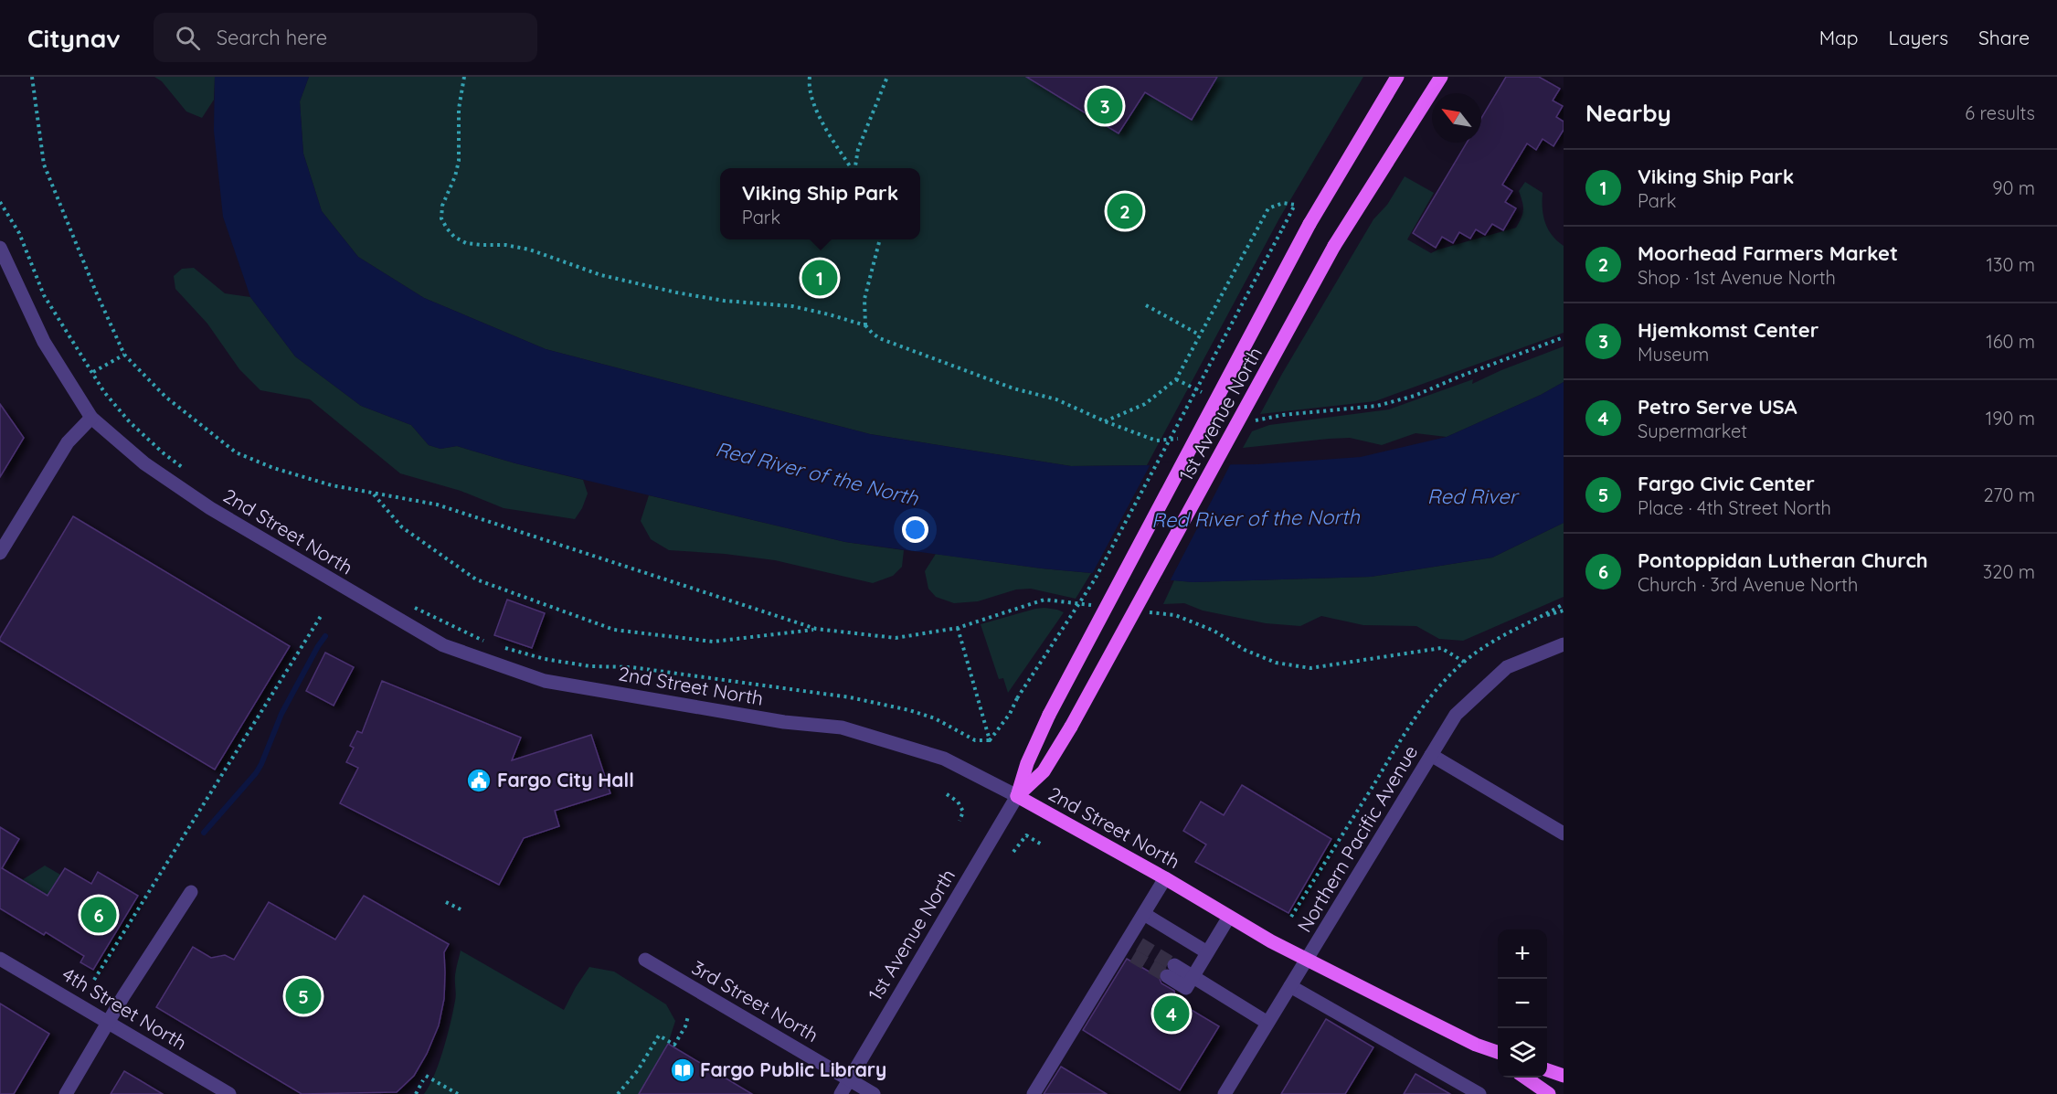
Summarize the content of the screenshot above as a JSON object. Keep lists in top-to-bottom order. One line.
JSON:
{"streets":{"main road":["1st Avenue North","2nd Street North"],"street":["Northern Pacific Avenue","3rd Street North","4th Street North"]},"crossings":[["1st Avenue North","2nd Street North"],["1st Avenue North","3rd Street North"],["2nd Street North","Northern Pacific Avenue"]],"water":["Red River of the North","Red River"],"places":{"public building":["Fargo City Hall"],"library":["Fargo Public Library"]},"north":"top left","page":{"header":"Citynav","search":"Search here","nav":["Map","Layers","Share"],"heading":["Nearby","6 results"],"pins":["3","2","1","6","5","4"],"list":[{"mark":"1","name":"Viking Ship Park","note":"Park","value":"90 m"},{"mark":"2","name":"Moorhead Farmers Market","note":"Shop · 1st Avenue North","value":"130 m"},{"mark":"3","name":"Hjemkomst Center","note":"Museum","value":"160 m"},{"mark":"4","name":"Petro Serve USA","note":"Supermarket","value":"190 m"},{"mark":"5","name":"Fargo Civic Center","note":"Place · 4th Street North","value":"270 m"},{"mark":"6","name":"Pontoppidan Lutheran Church","note":"Church · 3rd Avenue North","value":"320 m"}],"popup":["Viking Ship Park","Park"],"map_buttons":["+","−"]}}
